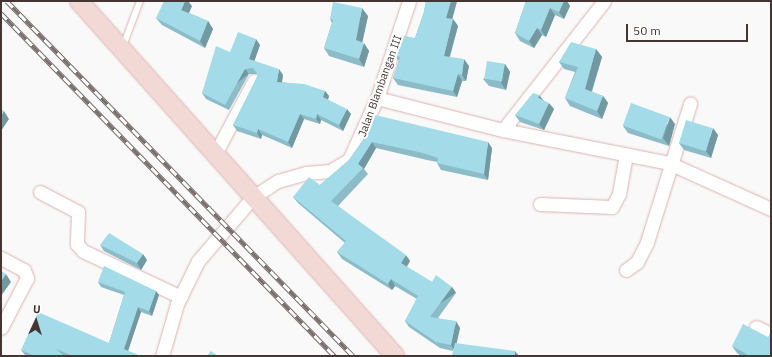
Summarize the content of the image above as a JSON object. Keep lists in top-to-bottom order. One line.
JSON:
{"streets":{"street":["Jalan Blambangan III"]},"scale_bar":"50 m","north":"top"}
